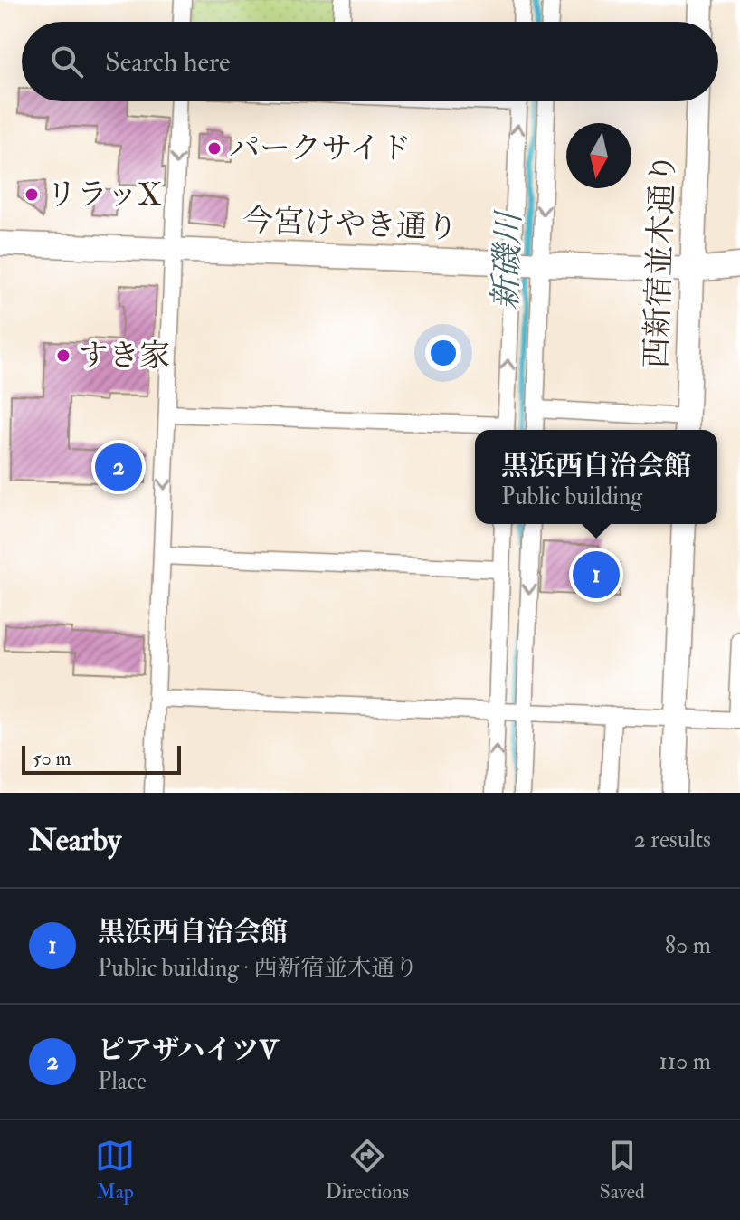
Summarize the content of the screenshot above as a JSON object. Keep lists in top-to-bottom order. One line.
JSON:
{"streets":{"street":["今宮けやき通り","西新宿並木通り"]},"crossings":[["今宮けやき通り","西新宿並木通り"]],"water":["新磯川"],"places":["パークサイド","リラッX","すき家"],"scale_bar":"50 m","north":"bottom","page":{"search":"Search here","popup":["黒浜西自治会館","Public building"],"pins":["2","1"],"scale":"50 m","heading":["Nearby","2 results"],"list":[{"mark":"1","name":"黒浜西自治会館","note":"Public building · 西新宿並木通り","value":"80 m"},{"mark":"2","name":"ピアザハイツV","note":"Place","value":"110 m"}],"nav":["Map","Directions","Saved"]}}
